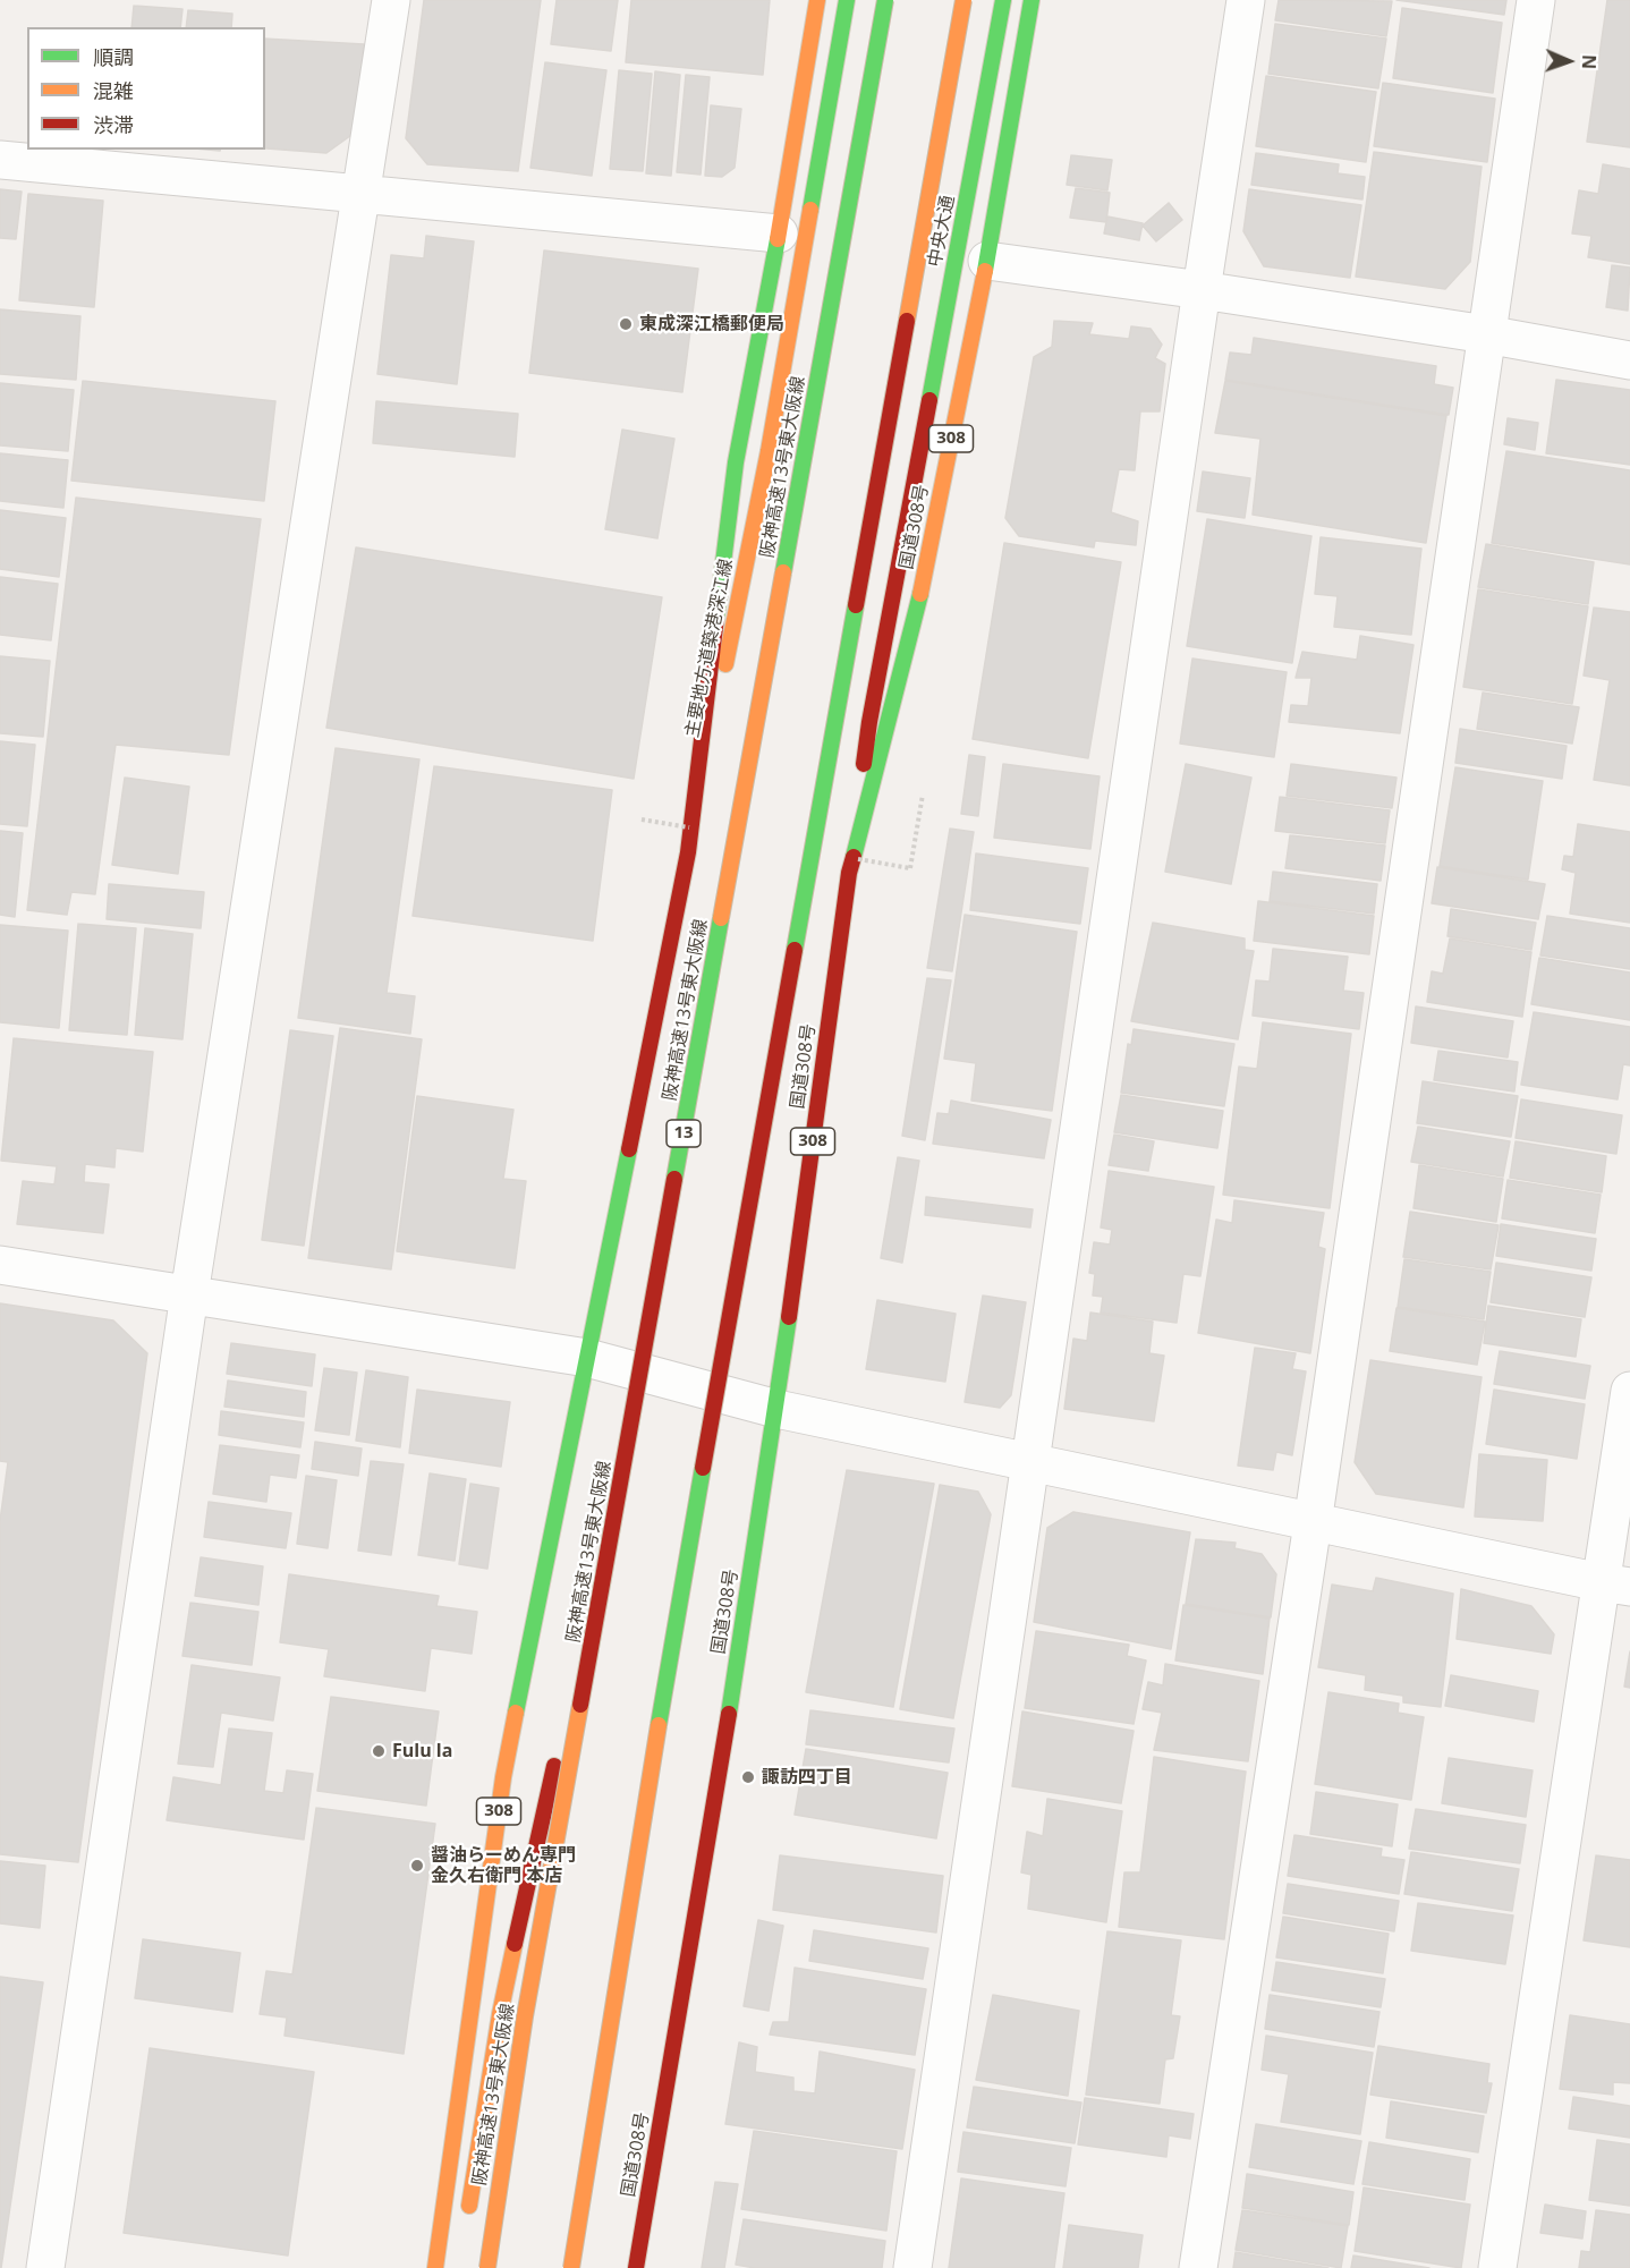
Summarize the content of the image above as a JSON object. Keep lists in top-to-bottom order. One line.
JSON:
{"streets":{"main road":["中央大通","308","阪神高速13号東大阪線","国道308号","主要地方道築港深江線","13"]},"crossings":[["中央大通","国道308号"],["308","主要地方道築港深江線"]],"places":["東成深江橋郵便局","Fulu la","諏訪四丁目","醤油らーめん専門 金久右衛門 本店"],"legend":["順調","混雑","渋滞"],"north":"right"}
